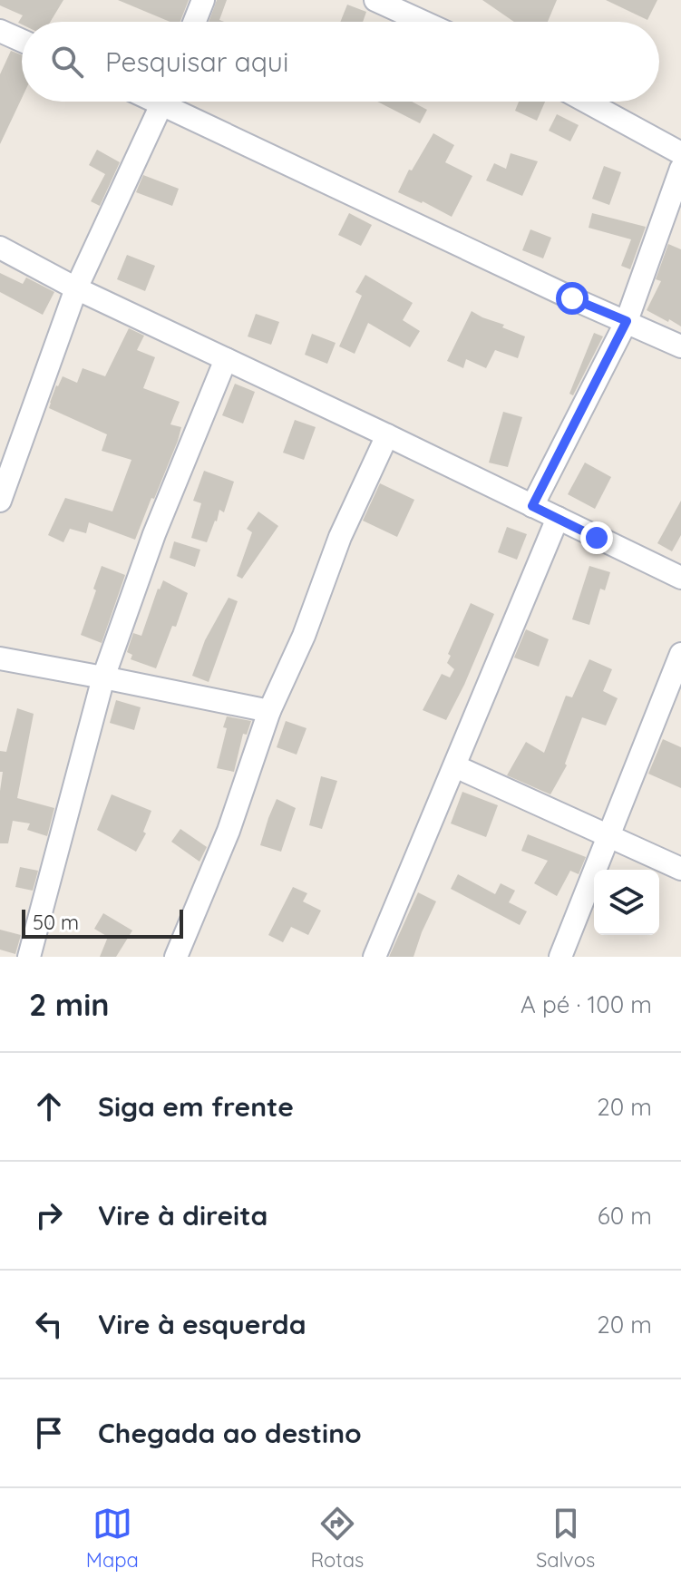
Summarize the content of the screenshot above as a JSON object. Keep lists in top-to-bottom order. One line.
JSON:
{"scale_bar":"50 m","page":{"search":"Pesquisar aqui","scale":"50 m","heading":["2 min","A pé · 100 m"],"list":[["Siga em frente","20 m"],["Vire à direita","60 m"],["Vire à esquerda","20 m"],"Chegada ao destino"],"nav":["Mapa","Rotas","Salvos"]}}
